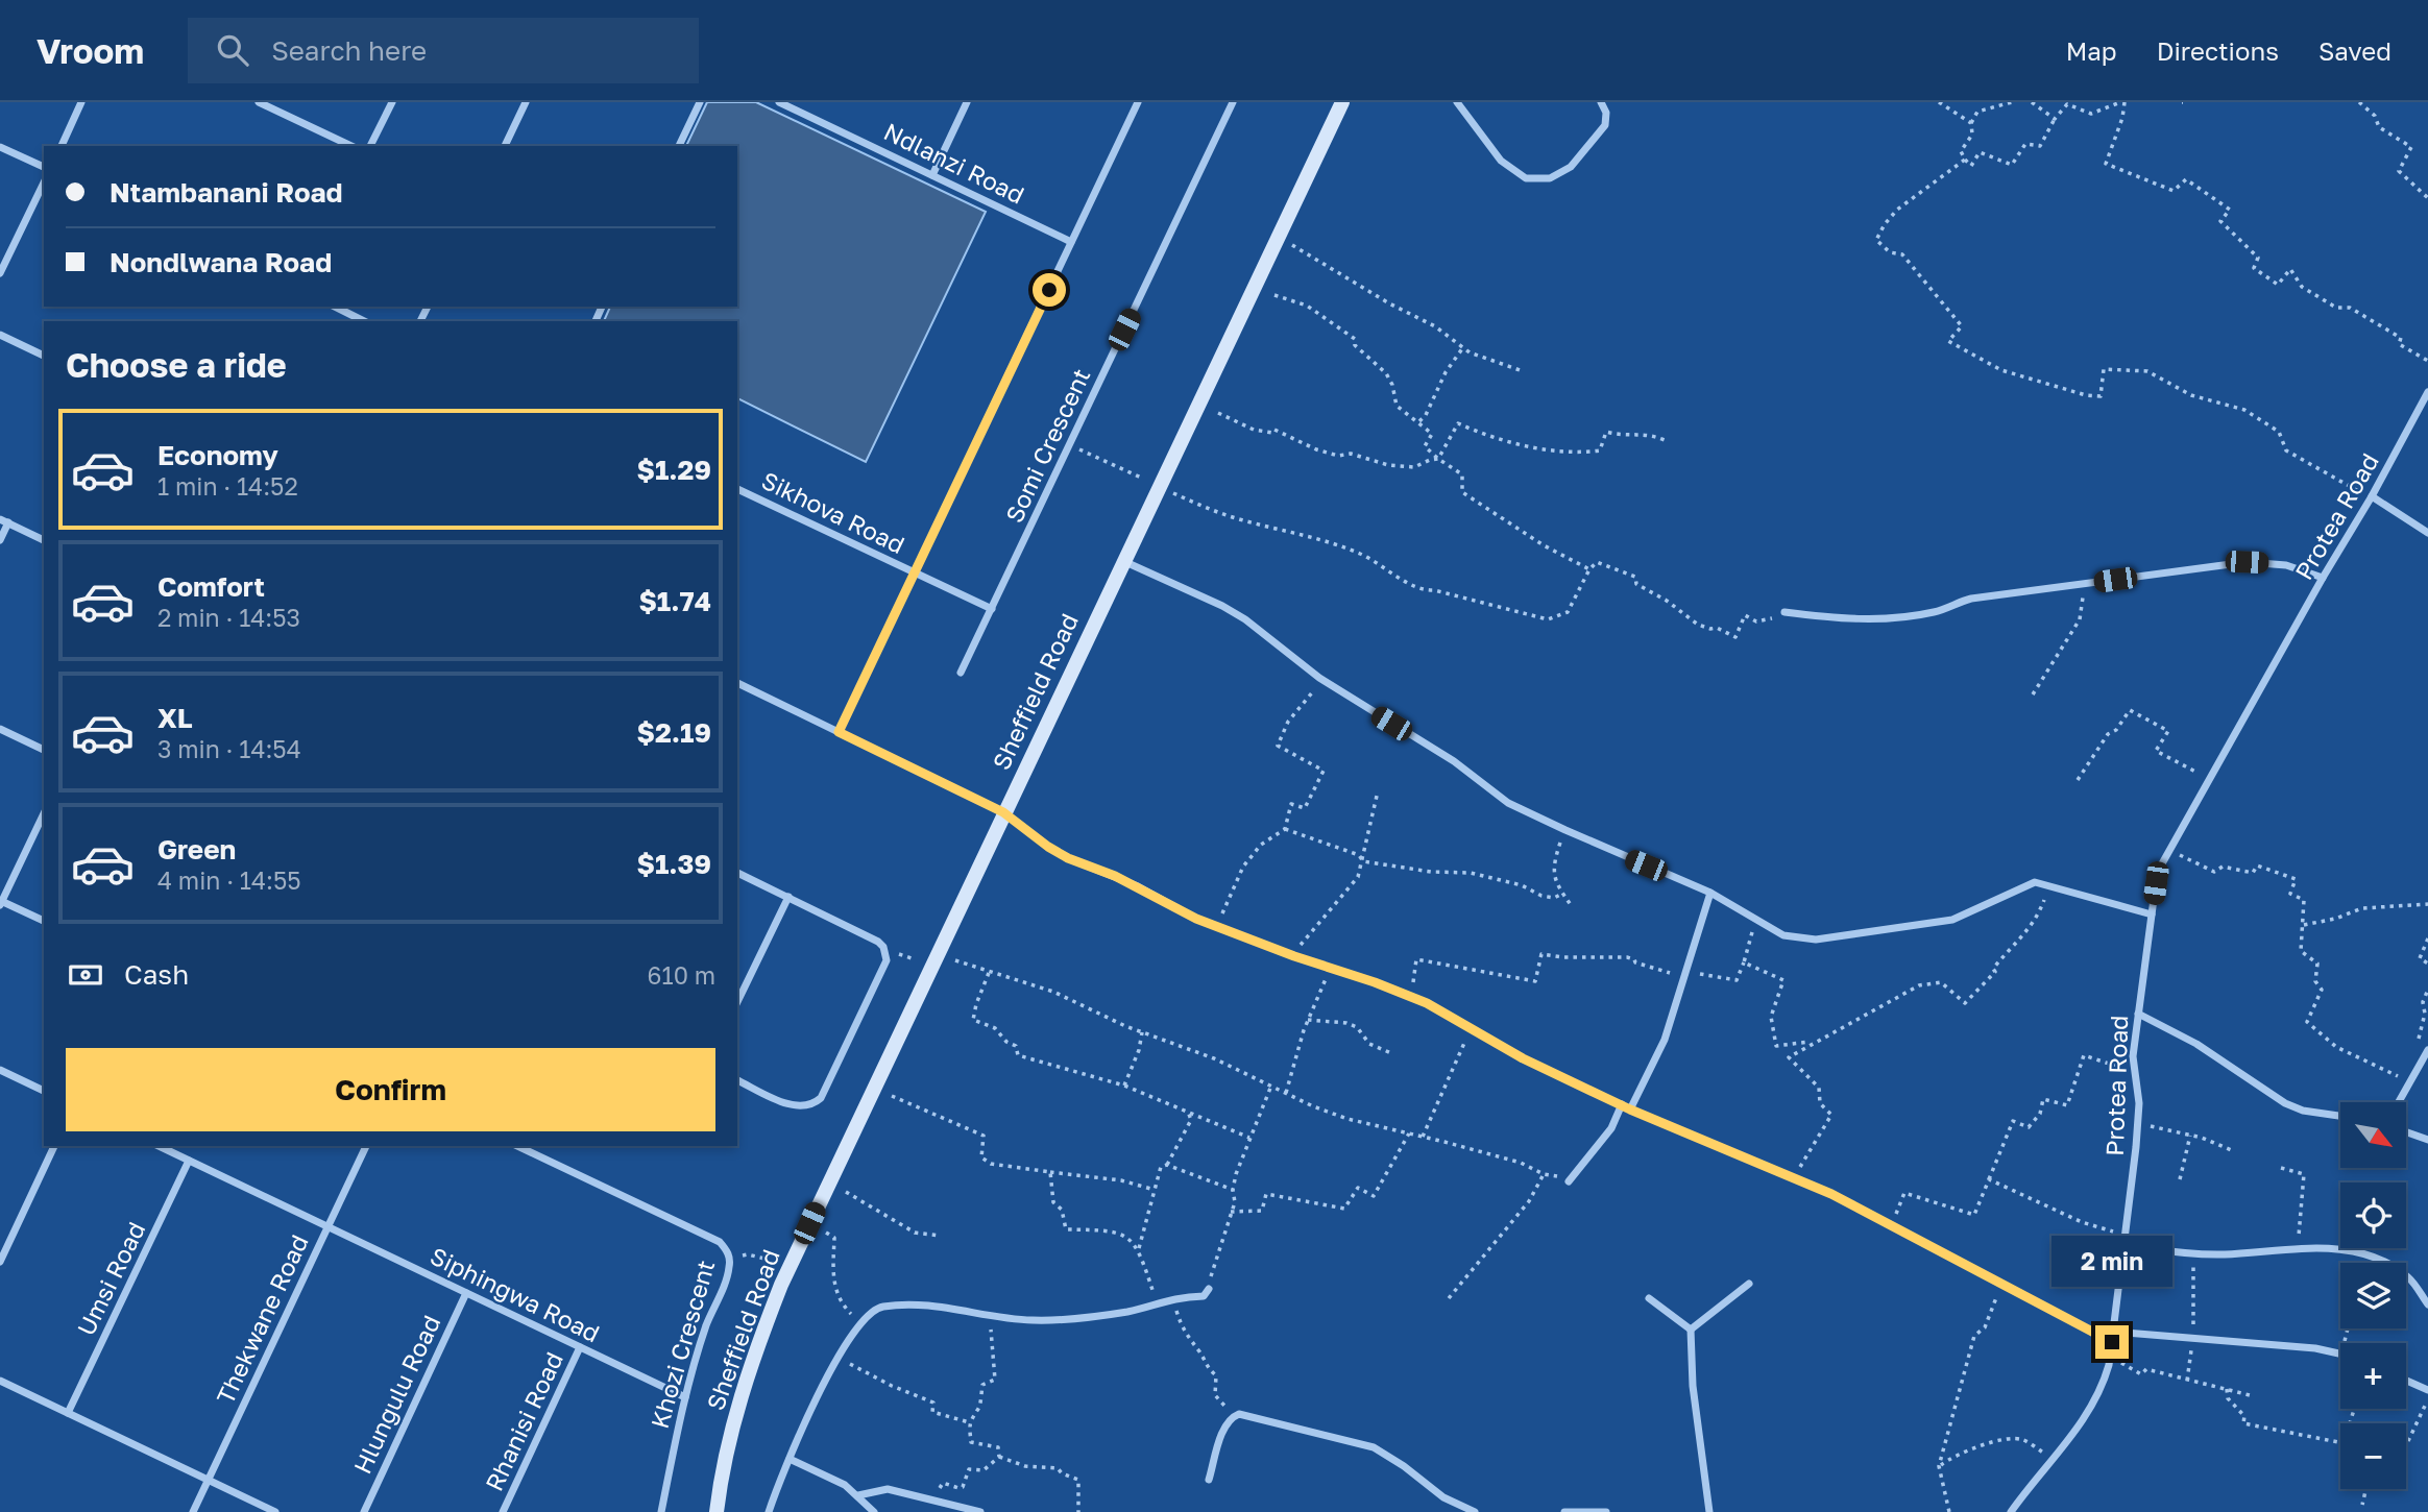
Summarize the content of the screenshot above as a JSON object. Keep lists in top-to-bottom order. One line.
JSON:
{"streets":{"street":["Ndlanzi Road","Somi Crescent","Sikhova Road","Protea Road","Sheffield Road","Umsi Road","Siphingwa Road","Thekwane Road","Khozi Crescent","Hlungulu Road","Rhanisi Road"]},"crossings":[["Umsi Road","Siphingwa Road"],["Siphingwa Road","Thekwane Road"],["Siphingwa Road","Khozi Crescent"],["Siphingwa Road","Hlungulu Road"],["Siphingwa Road","Rhanisi Road"]],"north":"bottom right","page":{"header":"Vroom","search":"Search here","nav":["Map","Directions","Saved"],"banner":["Ntambanani Road","Nondlwana Road"],"heading":"Choose a ride","list":[{"name":"Economy","note":"1 min · 14:52","value":"$1.29"},{"name":"Comfort","note":"2 min · 14:53","value":"$1.74"},{"name":"XL","note":"3 min · 14:54","value":"$2.19"},{"name":"Green","note":"4 min · 14:55","value":"$1.39"}],"pay":["Cash","610 m"],"buttons":"Confirm","map_buttons":["+","−"],"bubble":"2 min"}}
